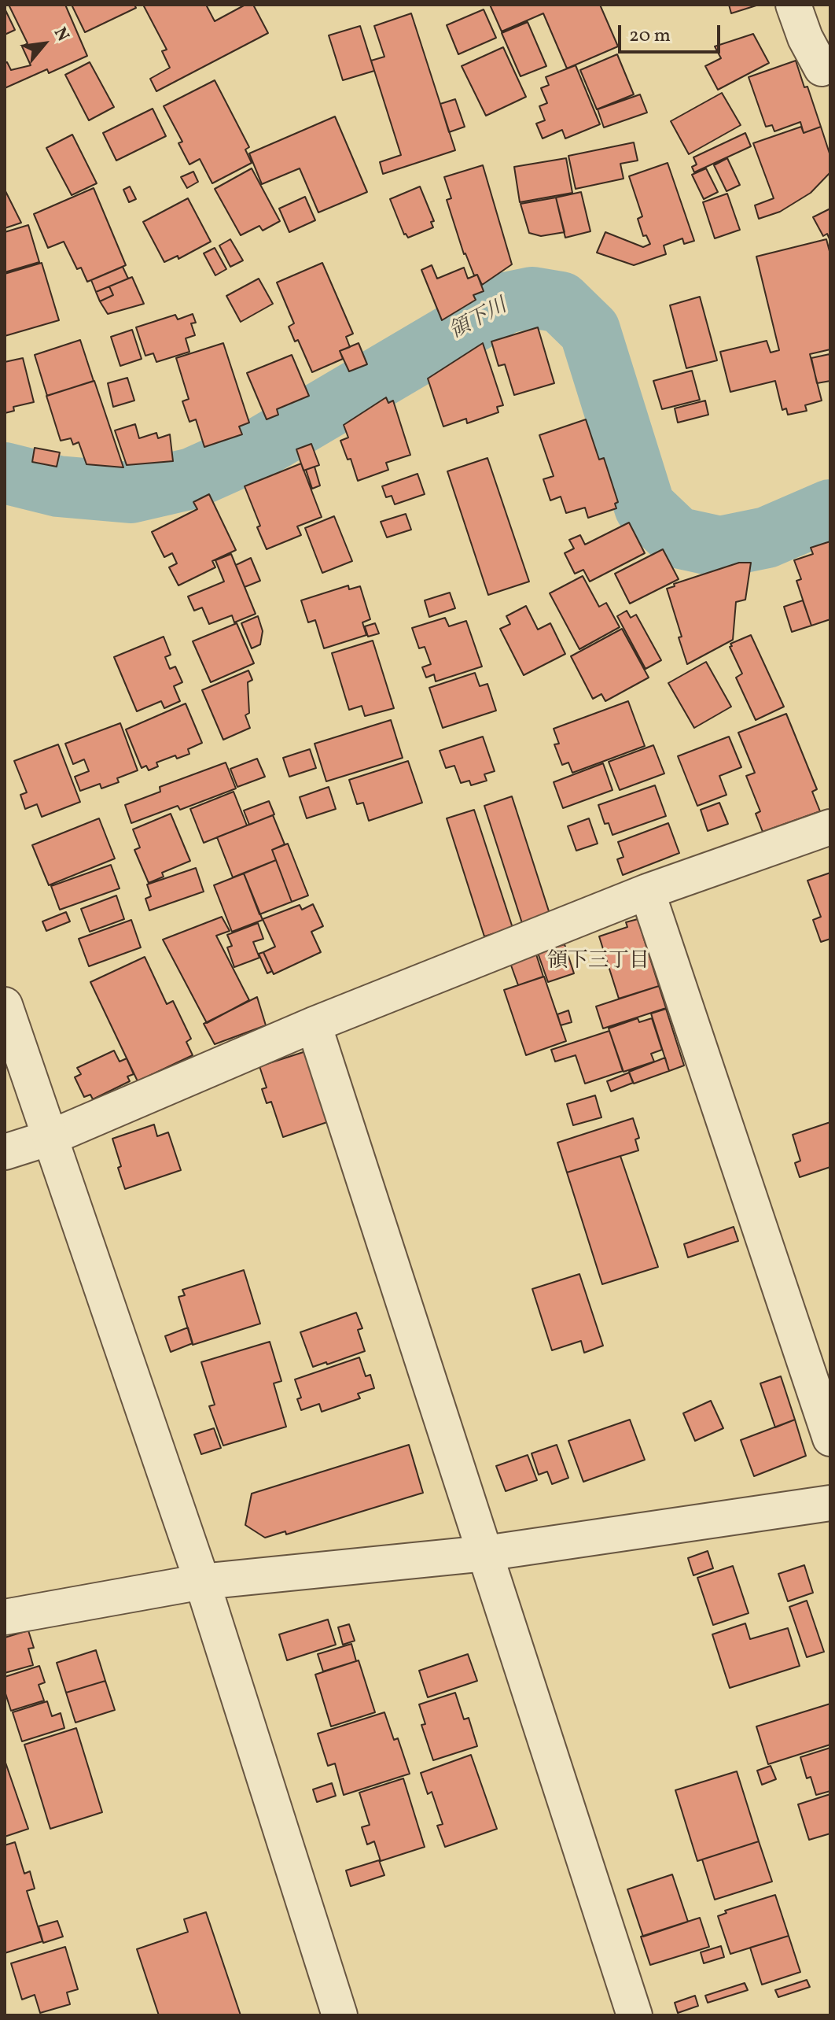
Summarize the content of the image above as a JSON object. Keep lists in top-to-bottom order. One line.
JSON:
{"districts":["領下三丁目"],"water":["領下川"],"scale_bar":"20 m","north":"top right"}
